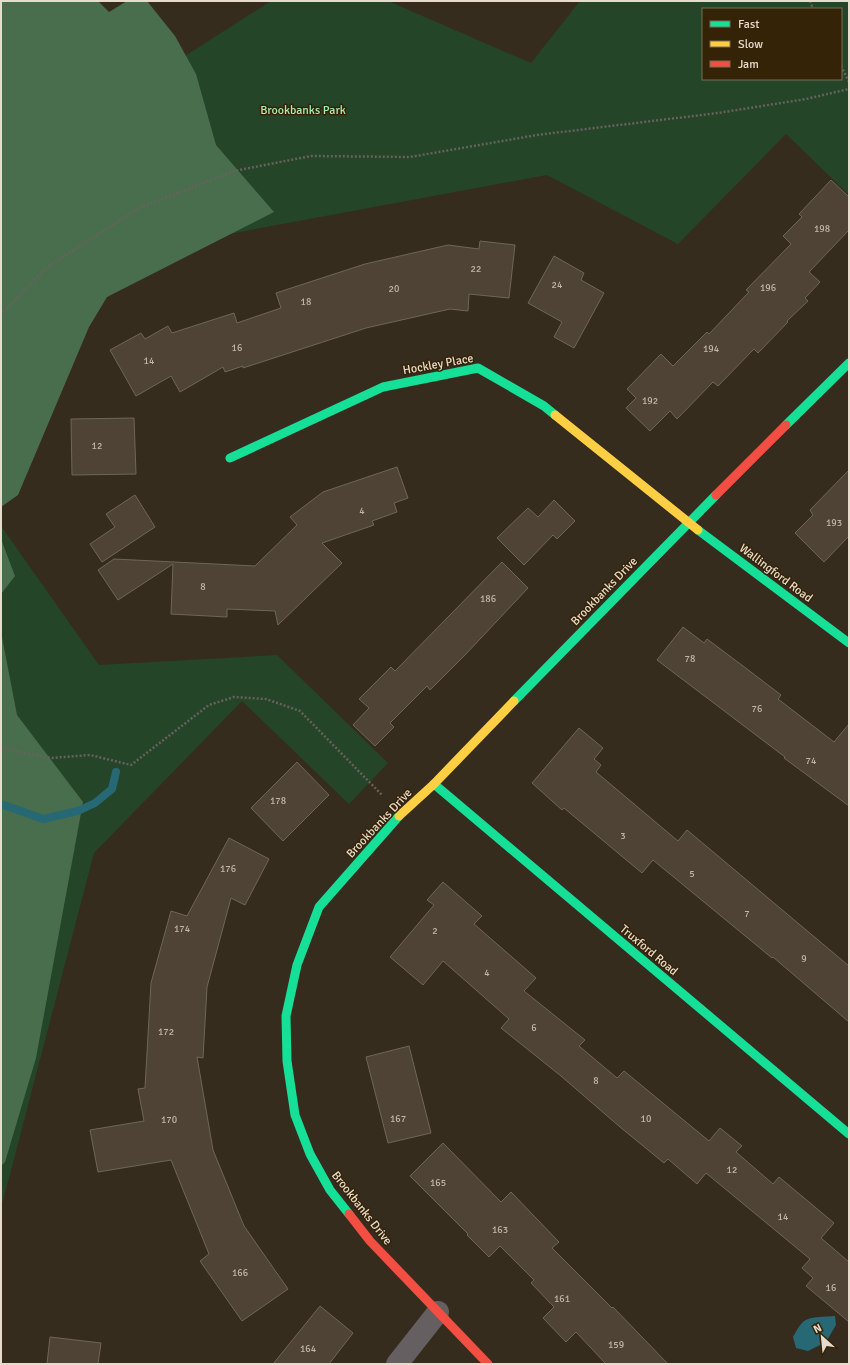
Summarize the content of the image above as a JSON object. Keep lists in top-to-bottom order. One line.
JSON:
{"streets":{"street":["Hockley Place","Wallingford Road","Brookbanks Drive","Truxford Road"]},"crossings":[["Hockley Place","Wallingford Road"],["Hockley Place","Brookbanks Drive"],["Wallingford Road","Brookbanks Drive"],["Brookbanks Drive","Truxford Road"]],"parks":["Brookbanks Park"],"house_numbers":["198","22","24","196","20","18","16","194","14","192","12","4","193","8","186","78","76","74","178","3","176","5","7","174","2","9","4","6","172","8","167","10","170","12","165","14","163","166","16","161","159","164"],"legend":["Fast","Slow","Jam"],"north":"top left"}
